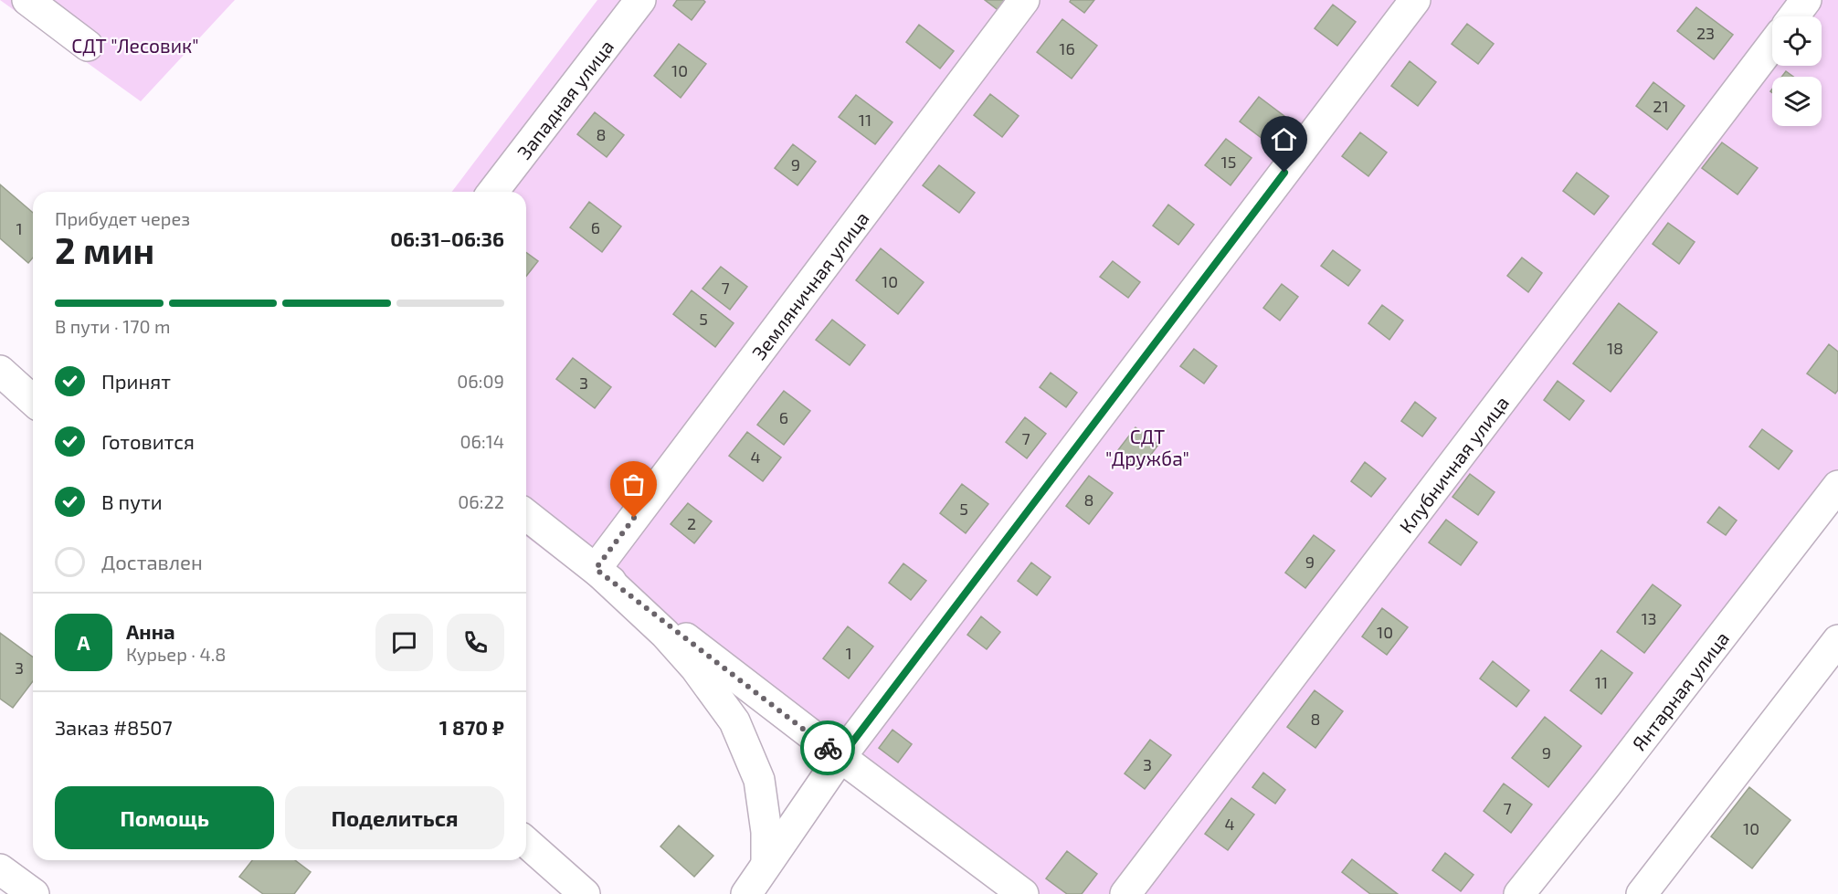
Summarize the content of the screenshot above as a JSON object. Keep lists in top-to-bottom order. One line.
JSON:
{"streets":{"street":["Западная улица","Земляничная улица","Клубничная улица","Янтарная улица"]},"parks":["СДТ \"Лесовик\"","СДТ \"Дружба\""],"house_numbers":["23","16","10","21","11","8","15","9","6","1","10","7","5","18","3","6","7","4","8","5","2","9","13","10","1","3","11","8","9","3","7","4","10"],"page":{"heading":["2 мин","Прибудет через","06:31–06:36"],"panel":["Анна","Курьер · 4.8","Заказ #8507","1 870 ₽"],"bar":"В пути · 170 m","list":[["Принят","06:09"],["Готовится","06:14"],["В пути","06:22"],"Доставлен"],"round":"А","buttons":["Помощь","Поделиться"]}}
